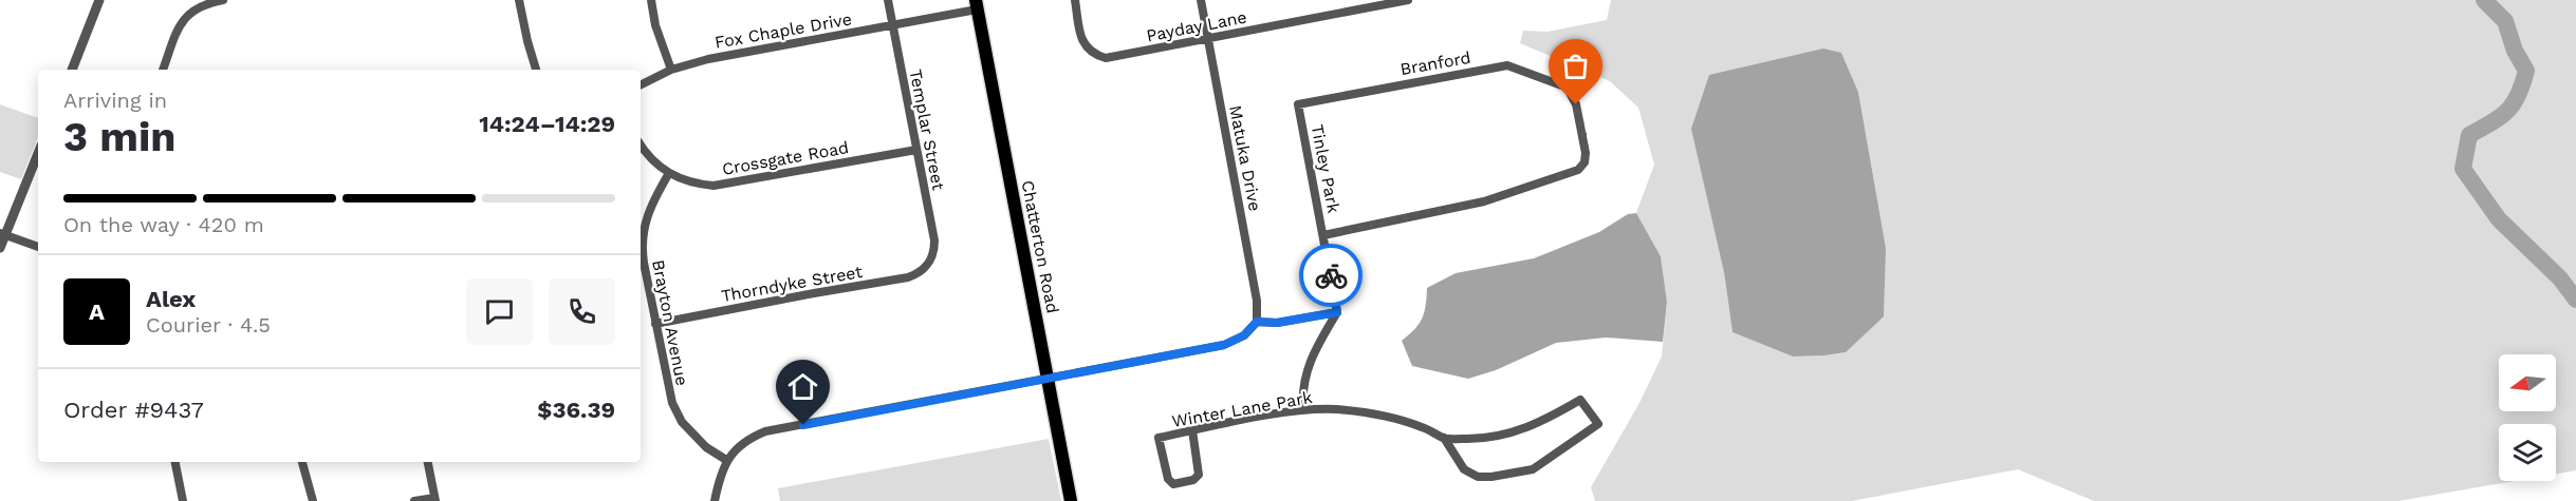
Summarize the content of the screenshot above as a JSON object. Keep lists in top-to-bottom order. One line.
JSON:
{"streets":{"main road":["Chatterton Road"],"street":["Payday Lane","Fox Chaple Drive","Branford","Templar Street","Crossgate Road","Matuka Drive","Tinley Park","Thorndyke Street","Brayton Avenue","Winter Lane Park"]},"crossings":[["Payday Lane","Matuka Drive"],["Fox Chaple Drive","Templar Street"],["Fox Chaple Drive","Chatterton Road"],["Branford","Tinley Park"],["Templar Street","Crossgate Road"],["Templar Street","Thorndyke Street"],["Crossgate Road","Brayton Avenue"],["Thorndyke Street","Brayton Avenue"]],"north":"left","page":{"heading":["3 min","Arriving in","14:24–14:29"],"panel":["Alex","Courier · 4.5","Order #9437","$36.39"],"bar":"On the way · 420 m","round":"A"}}
